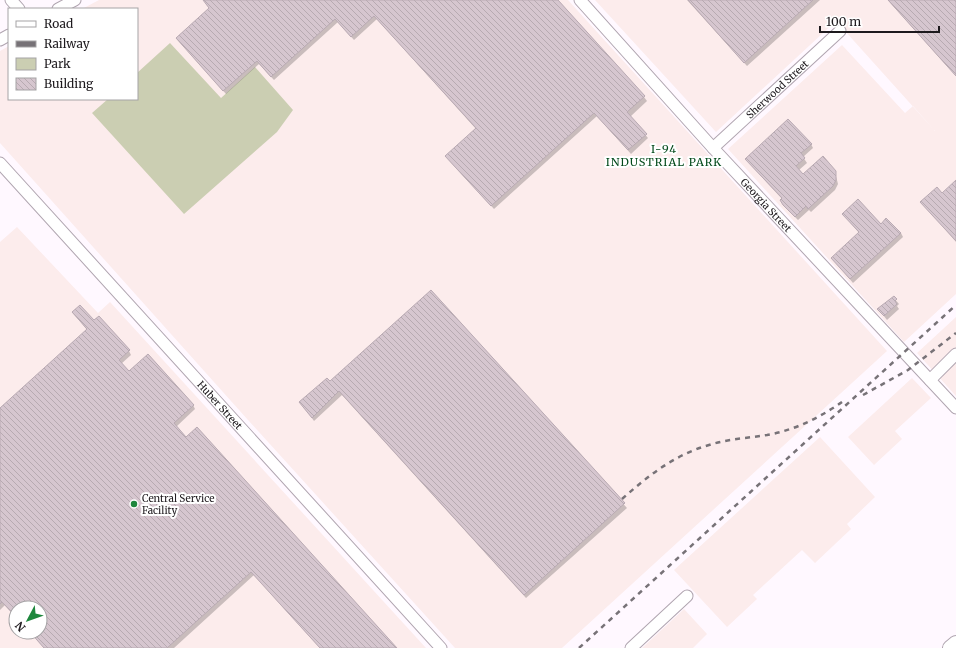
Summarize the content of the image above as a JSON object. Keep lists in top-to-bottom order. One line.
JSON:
{"streets":{"street":["Sherwood Street","Georgia Street","Huber Street"]},"crossings":[["Sherwood Street","Georgia Street"]],"districts":["I-94 INDUSTRIAL PARK"],"places":["Central Service Facility"],"legend":["Road","Railway","Park","Building"],"scale_bar":"100 m","north":"bottom left"}
